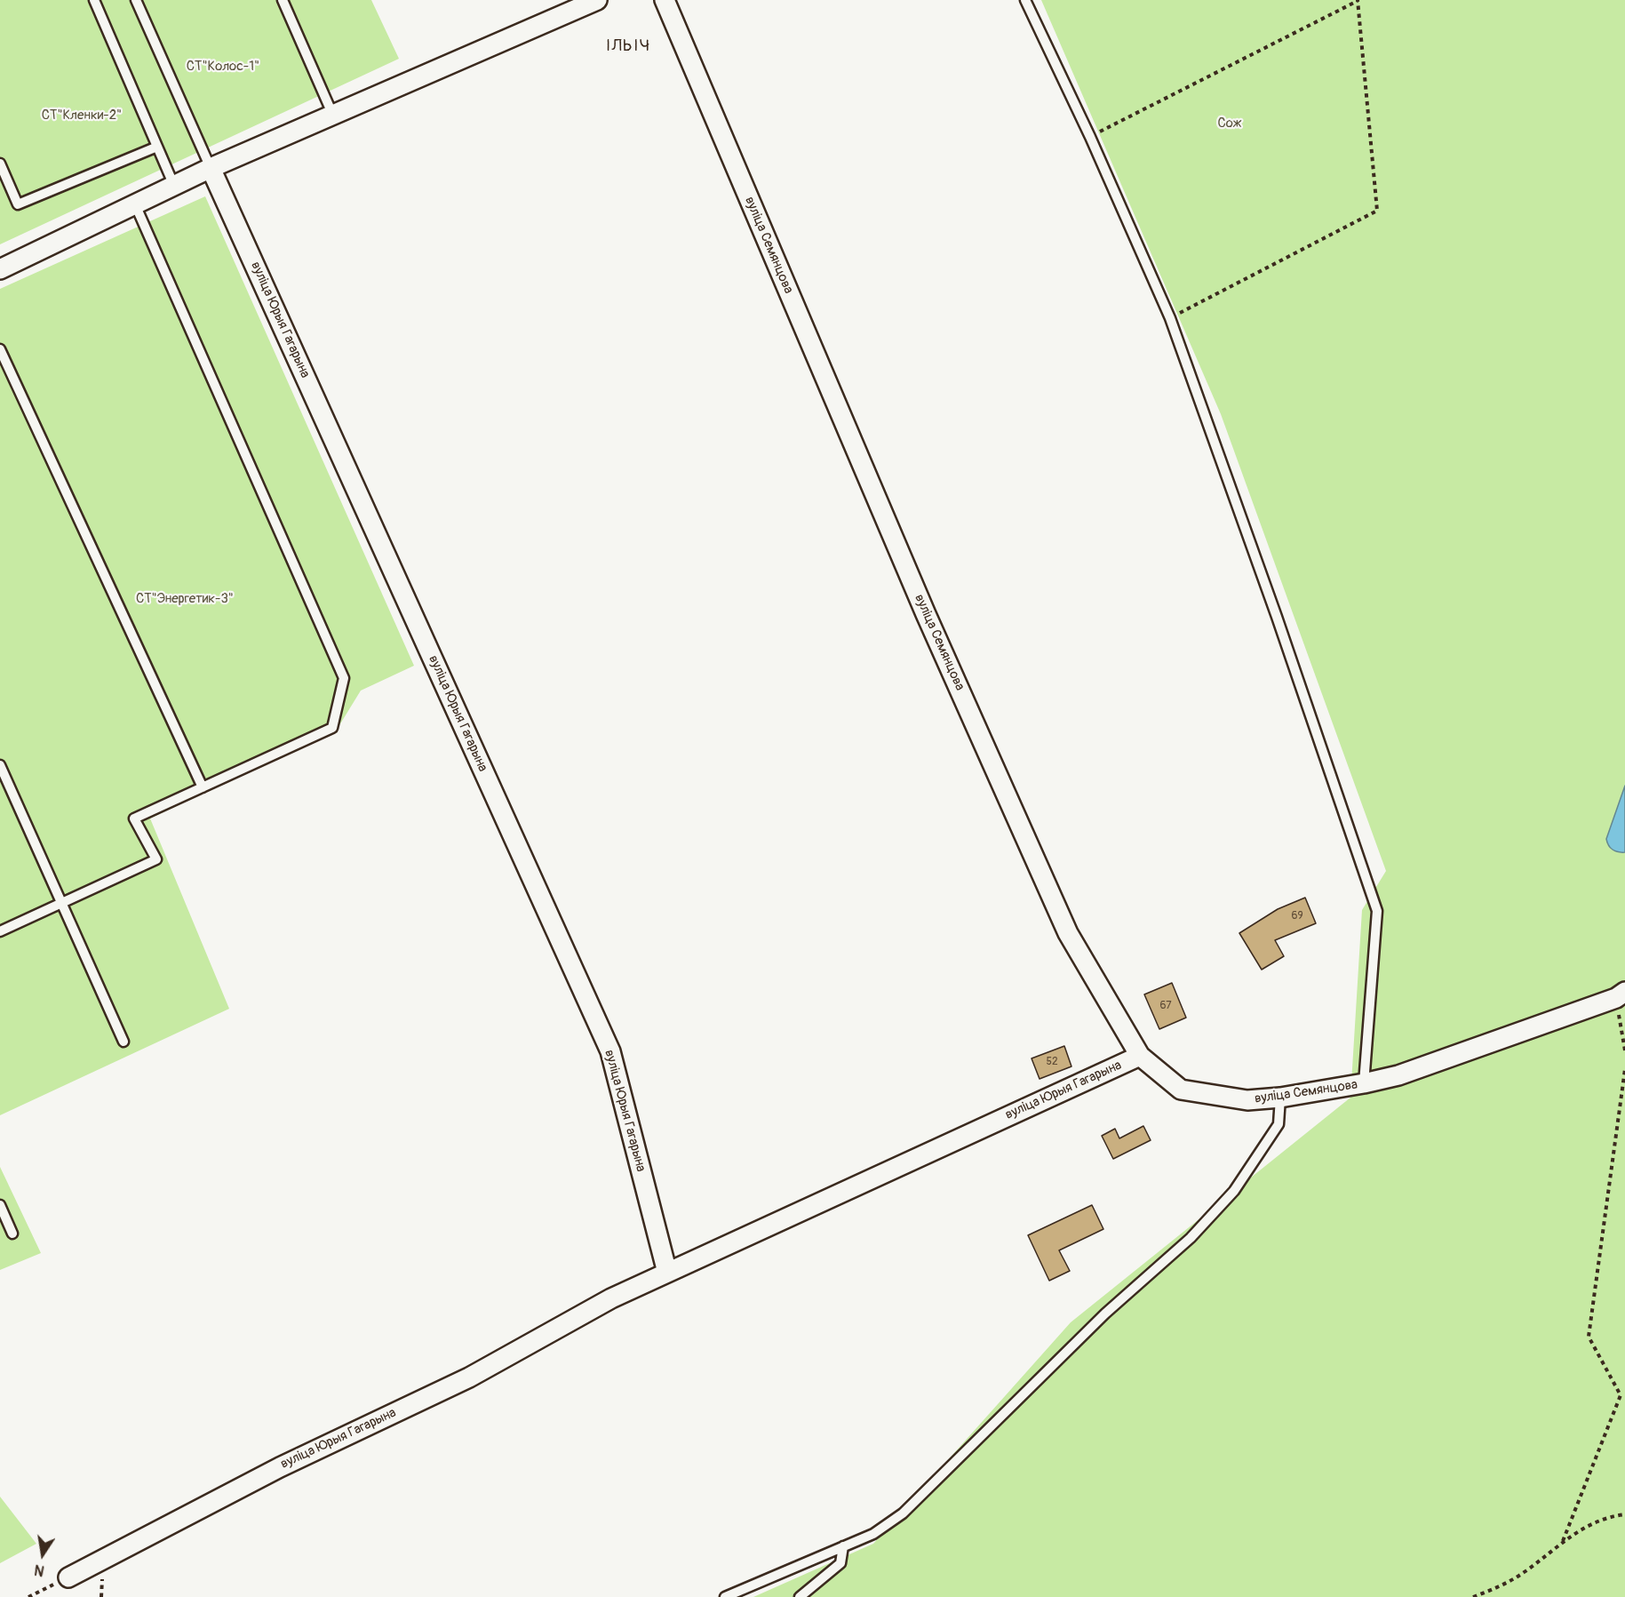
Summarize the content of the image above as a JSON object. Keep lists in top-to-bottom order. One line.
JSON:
{"streets":{"street":["вуліца Семянцова","вуліца Юрыя Гагарына"]},"crossings":[["вуліца Семянцова","вуліца Юрыя Гагарына"]],"districts":["ІЛЬІЧ"],"parks":["СТ\"Колос-1\"","СТ\"Кленки-2\"","Сож","СТ\"Энергетик-3\""],"house_numbers":["69","67","52"],"north":"bottom"}
